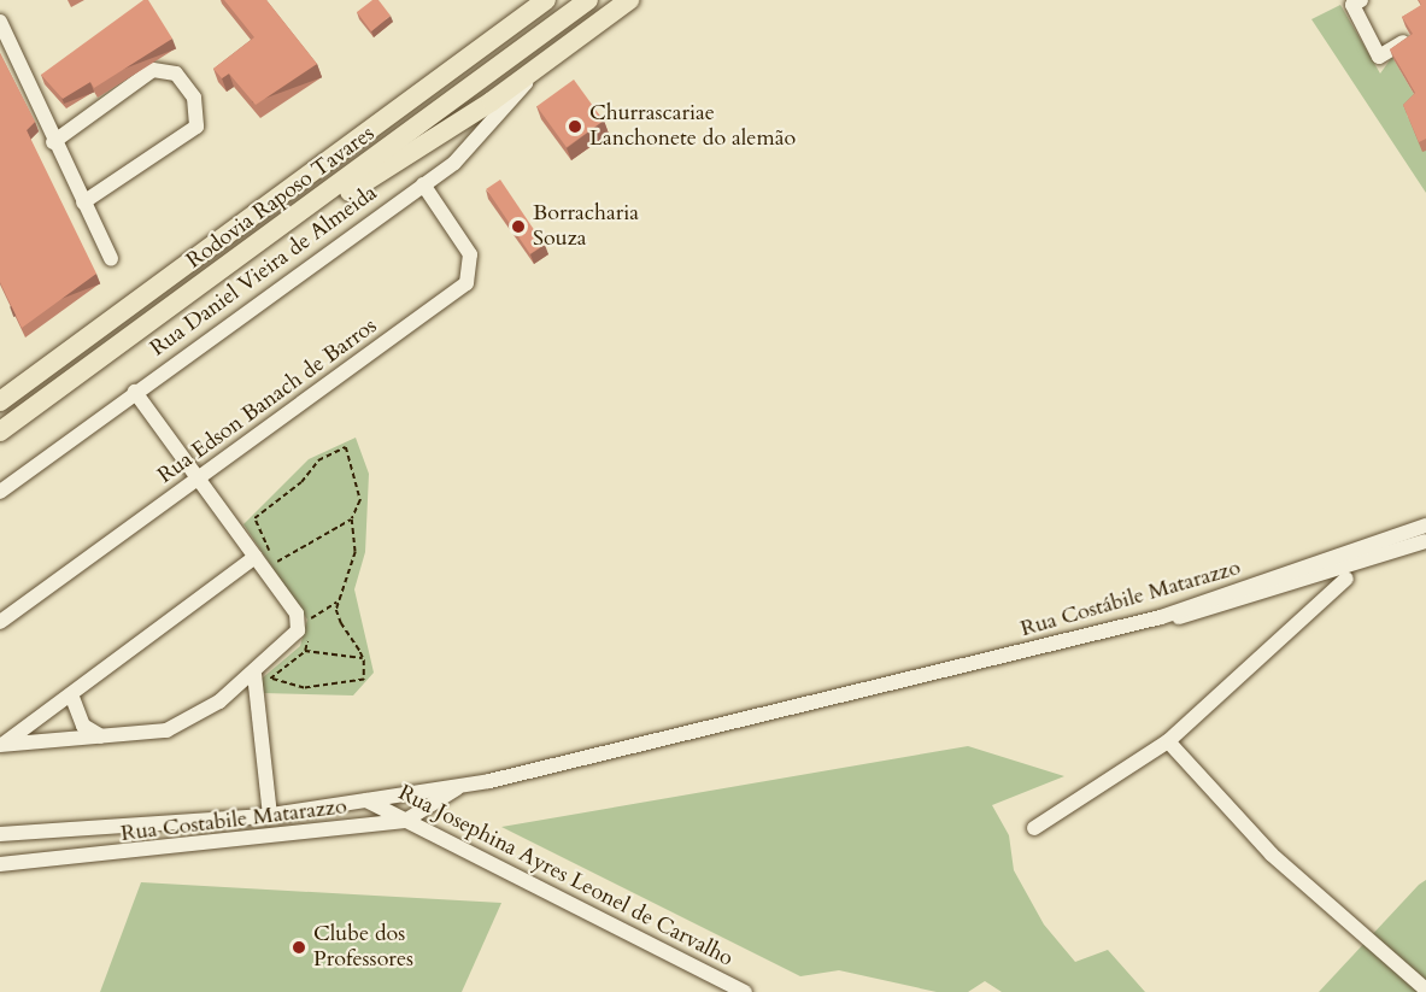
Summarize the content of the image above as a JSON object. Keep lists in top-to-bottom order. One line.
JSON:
{"streets":{"highway":["Rodovia Raposo Tavares"],"street":["Rua Daniel Vieira de Almeida","Rua Edson Banach de Barros","Rua Costábile Matarazzo","Rua Costabile Matarazzo","Rua Josephina Ayres Leonel de Carvalho"]},"crossings":[["Rua Daniel Vieira de Almeida","Rua Edson Banach de Barros"],["Rua Costábile Matarazzo","Rua Costabile Matarazzo"],["Rua Costabile Matarazzo","Rua Josephina Ayres Leonel de Carvalho"]],"places":["Churrascariae Lanchonete do alemão","Borracharia Souza","Clube dos Professores"]}
